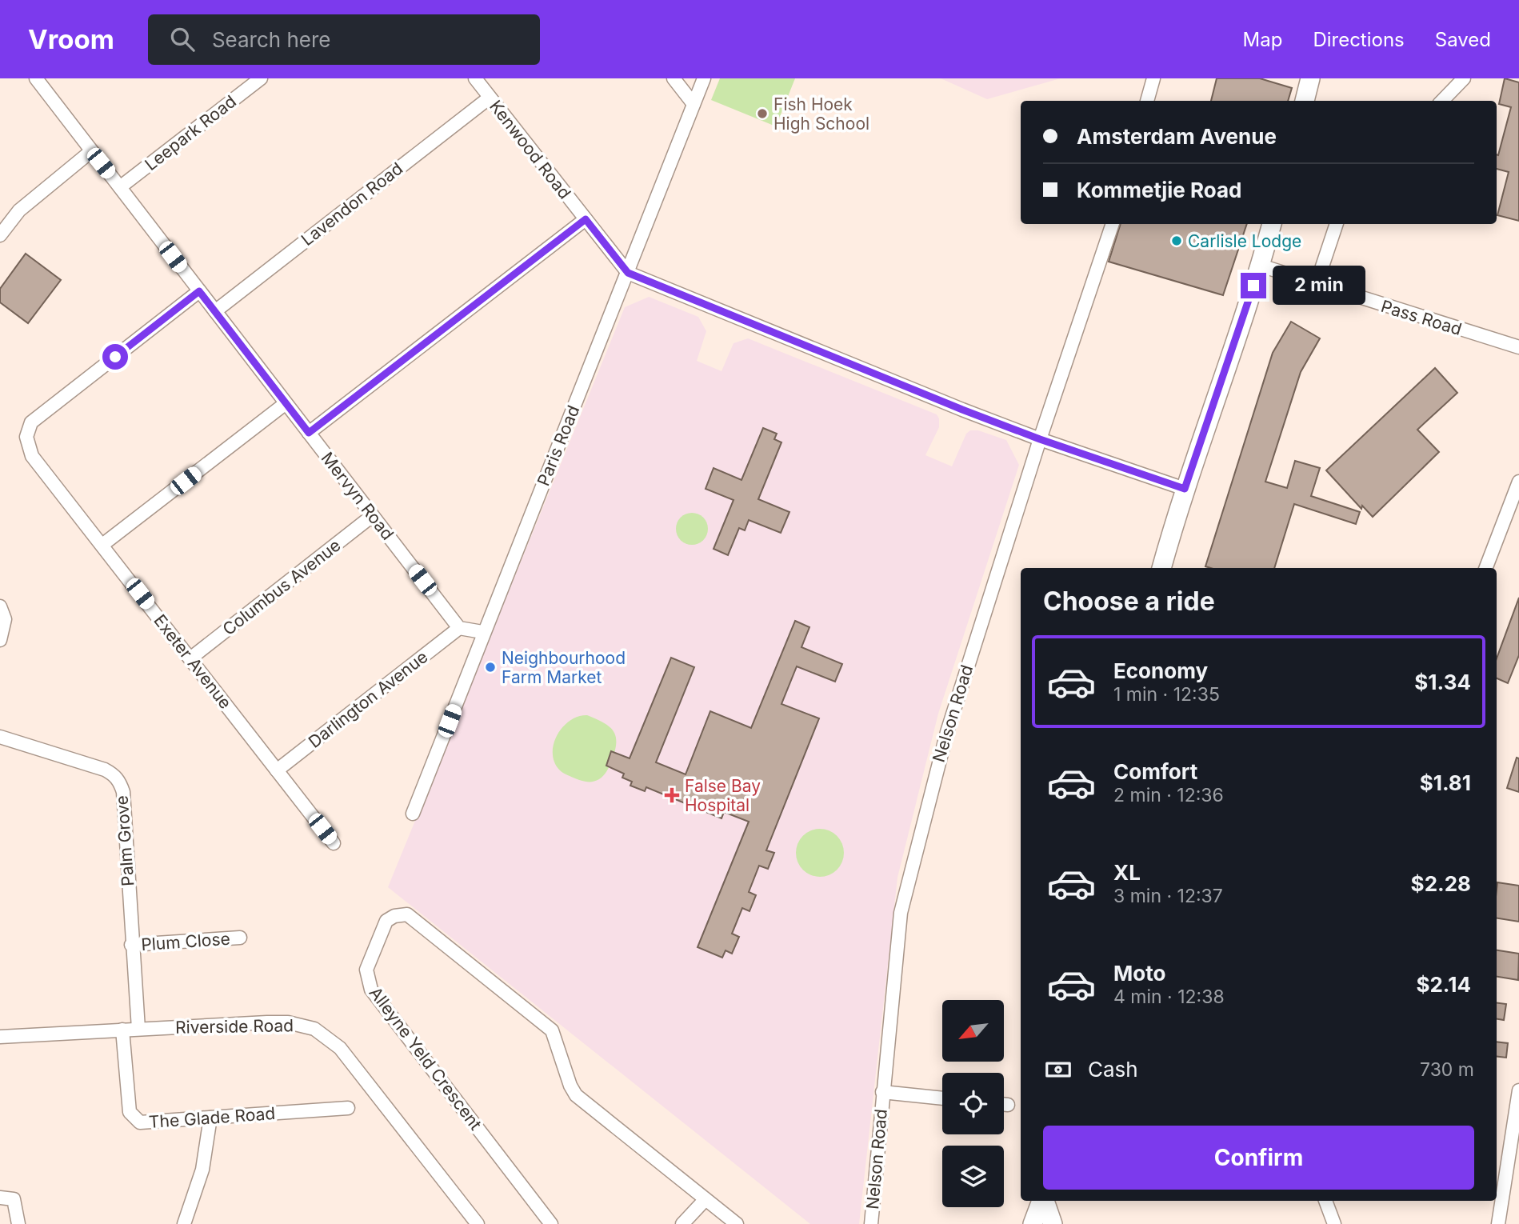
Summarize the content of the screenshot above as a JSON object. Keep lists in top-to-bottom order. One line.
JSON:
{"streets":{"street":["Leepark Road","Kenwood Road","Lavendon Road","Pass Road","Paris Road","Mervyn Road","Columbus Avenue","Exeter Avenue","Darlington Avenue","Nelson Road","Palm Grove","Plum Close","Riverside Road","Alleyne Yeld Crescent","The Glade Road"]},"crossings":[["Leepark Road","Mervyn Road"],["Kenwood Road","Lavendon Road"],["Kenwood Road","Paris Road"],["Lavendon Road","Mervyn Road"],["Mervyn Road","Columbus Avenue"],["Mervyn Road","Exeter Avenue"],["Mervyn Road","Darlington Avenue"],["Columbus Avenue","Exeter Avenue"],["Exeter Avenue","Darlington Avenue"],["Palm Grove","Plum Close"],["Palm Grove","Riverside Road"],["Riverside Road","The Glade Road"]],"places":{"other":["Fish Hoek High School","Carlisle Lodge","Neighbourhood Farm Market"],"health":["False Bay Hospital"]},"north":"bottom left","page":{"header":"Vroom","search":"Search here","nav":["Map","Directions","Saved"],"banner":["Amsterdam Avenue","Kommetjie Road"],"bubble":"2 min","heading":"Choose a ride","list":[{"name":"Economy","note":"1 min · 12:35","value":"$1.34"},{"name":"Comfort","note":"2 min · 12:36","value":"$1.81"},{"name":"XL","note":"3 min · 12:37","value":"$2.28"},{"name":"Moto","note":"4 min · 12:38","value":"$2.14"}],"pay":["Cash","730 m"],"buttons":"Confirm"}}
